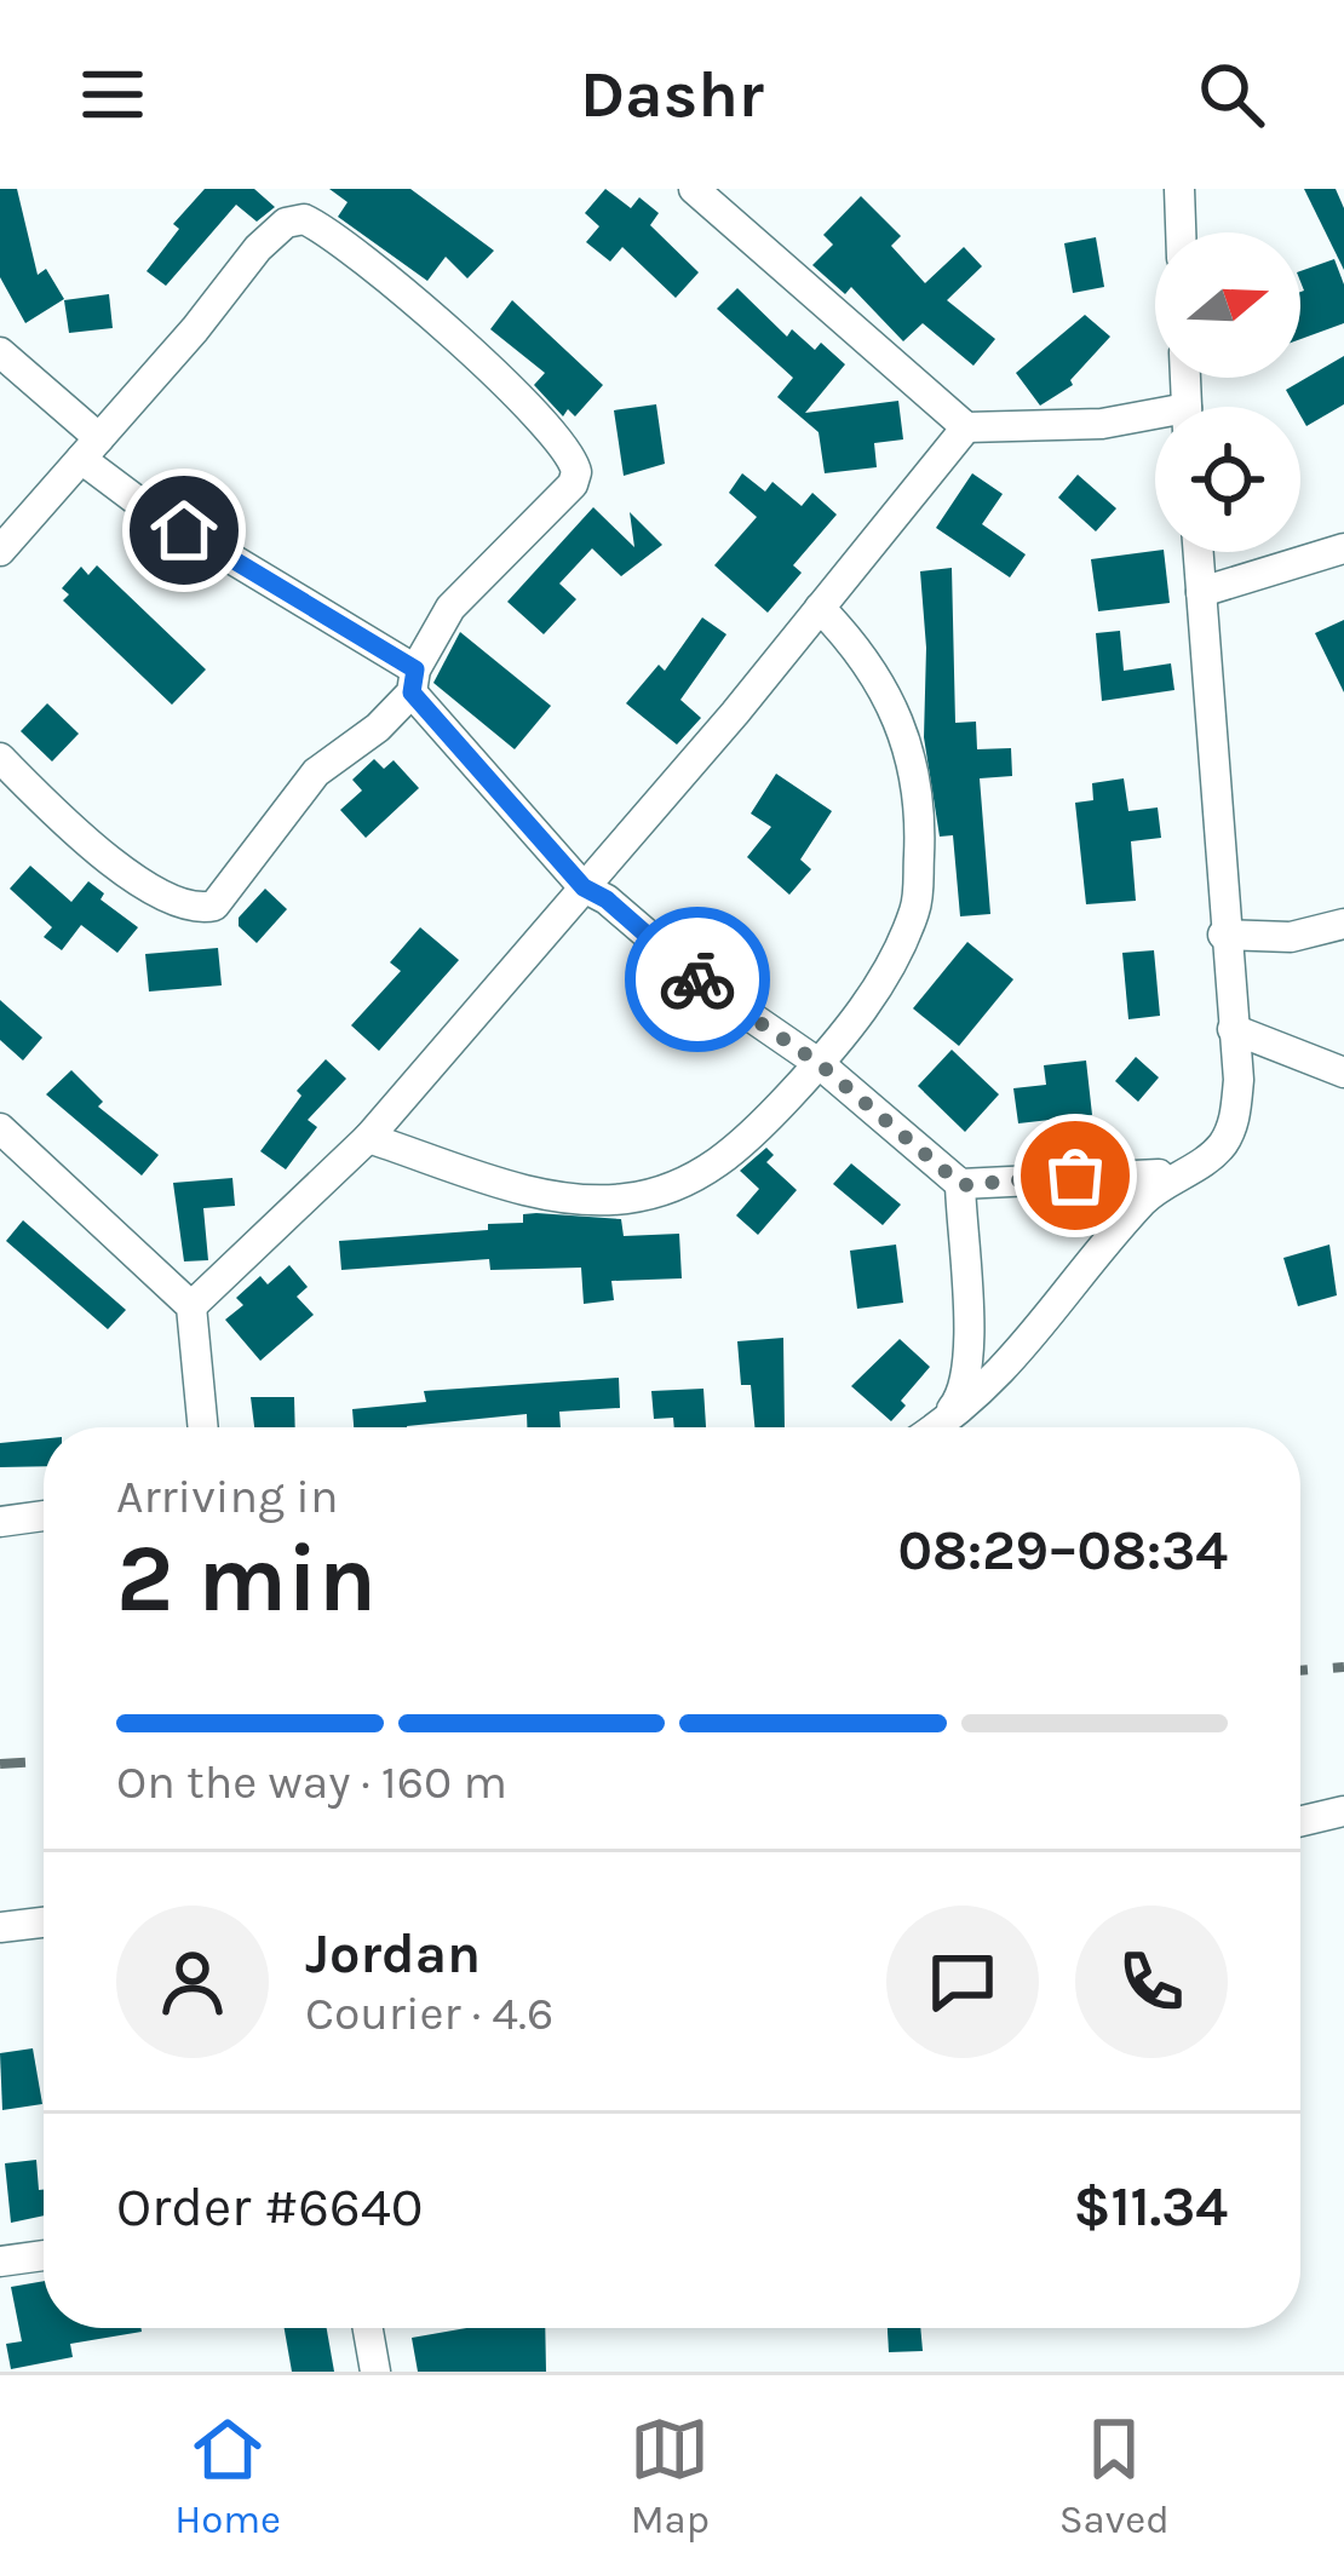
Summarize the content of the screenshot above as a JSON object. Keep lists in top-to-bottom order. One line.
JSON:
{"north":"right","page":{"header":"Dashr","heading":["2 min","Arriving in","08:29–08:34"],"panel":["Jordan","Courier · 4.6","Order #6640","$11.34"],"bar":"On the way · 160 m","tabs":["Home","Map","Saved"]}}
